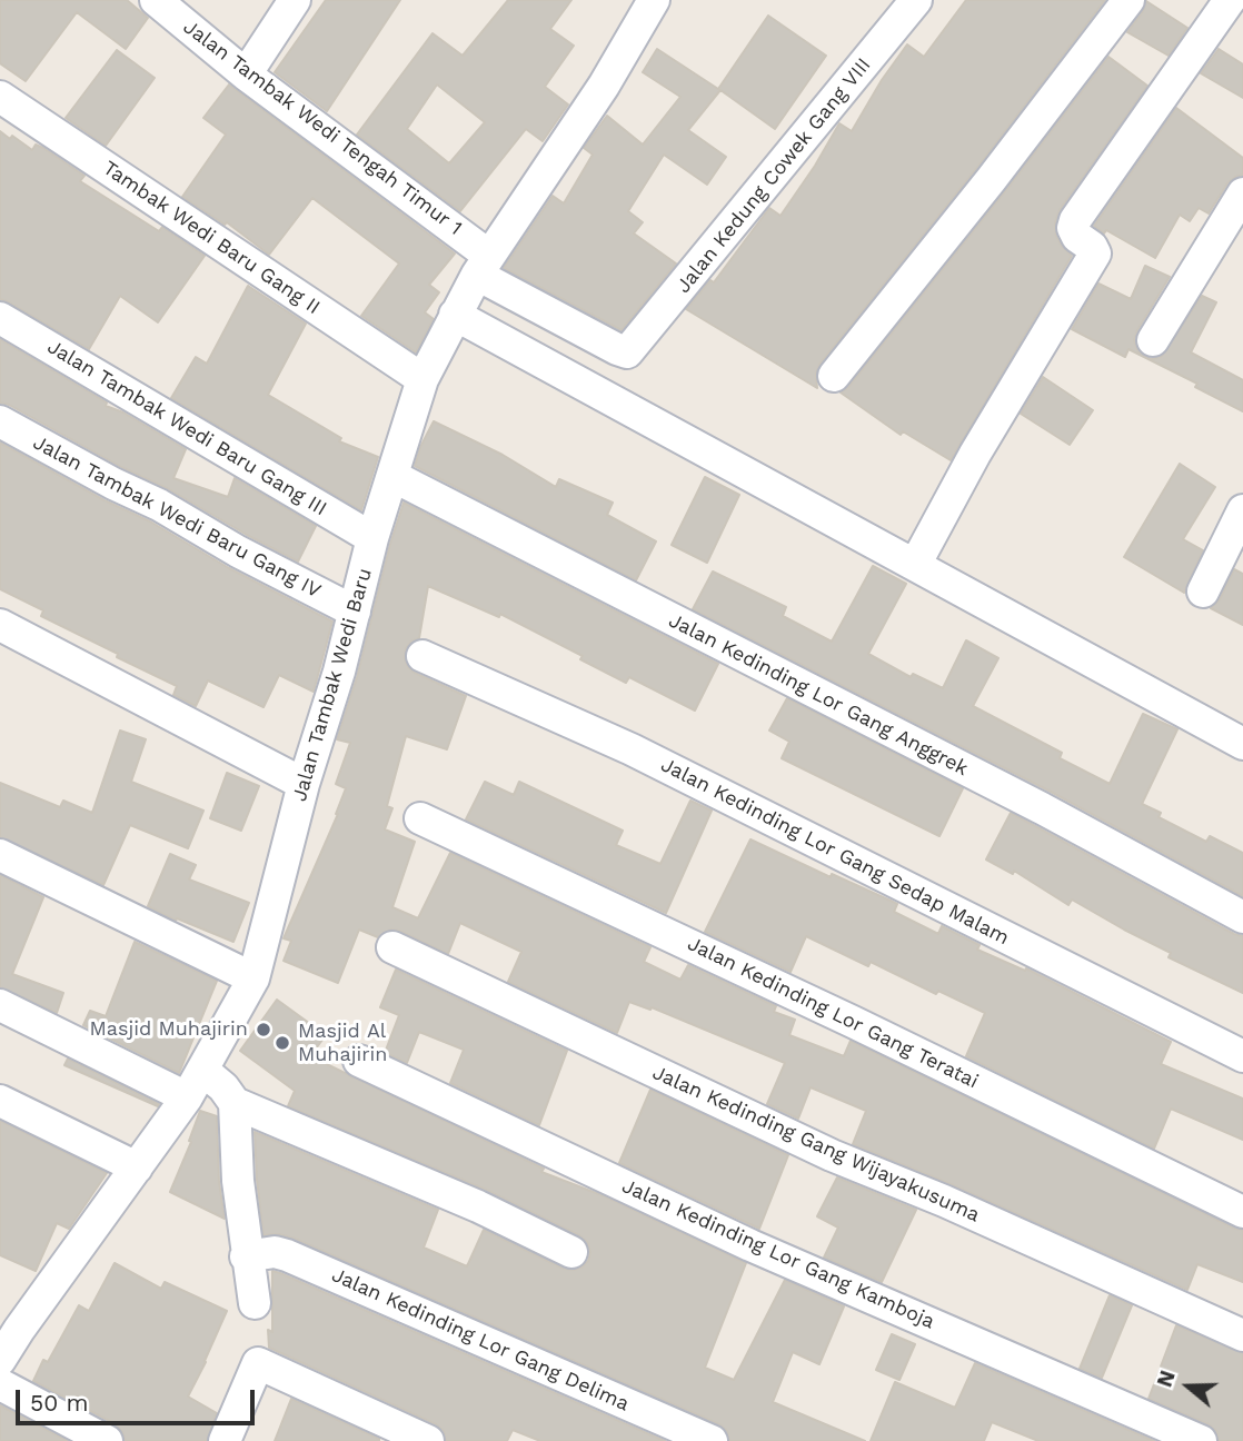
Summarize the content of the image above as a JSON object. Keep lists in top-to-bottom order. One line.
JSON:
{"streets":{"street":["Jalan Tambak Wedi Tengah Timur 1","Jalan Kedung Cowek Gang VIII","Tambak Wedi Baru Gang II","Jalan Tambak Wedi Baru Gang III","Jalan Tambak Wedi Baru Gang IV","Jalan Tambak Wedi Baru","Jalan Kedinding Lor Gang Anggrek","Jalan Kedinding Lor Gang Sedap Malam","Jalan Kedinding Lor Gang Teratai","Jalan Kedinding Gang Wijayakusuma","Jalan Kedinding Lor Gang Kamboja","Jalan Kedinding Lor Gang Delima"]},"crossings":[["Jalan Tambak Wedi Tengah Timur 1","Jalan Kedung Cowek Gang VIII"],["Jalan Tambak Wedi Tengah Timur 1","Jalan Tambak Wedi Baru"],["Tambak Wedi Baru Gang II","Jalan Tambak Wedi Baru"],["Jalan Tambak Wedi Baru Gang III","Jalan Tambak Wedi Baru"],["Jalan Tambak Wedi Baru Gang IV","Jalan Tambak Wedi Baru"],["Jalan Tambak Wedi Baru","Jalan Kedinding Lor Gang Anggrek"]],"places":["Masjid Muhajirin","Masjid Al Muhajirin"],"scale_bar":"50 m","north":"left"}
